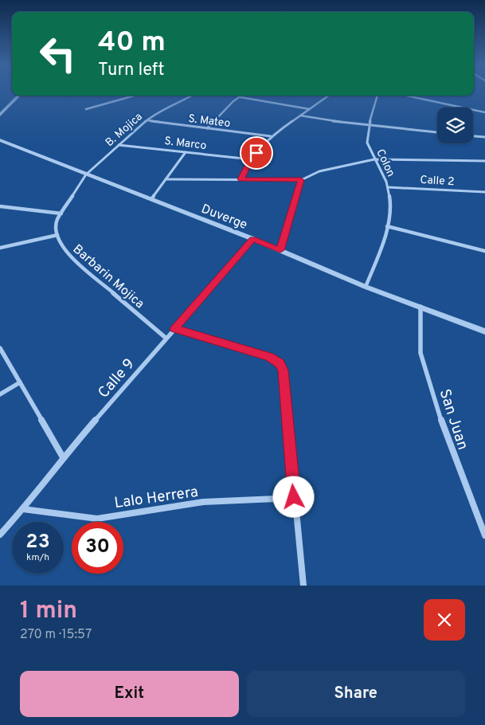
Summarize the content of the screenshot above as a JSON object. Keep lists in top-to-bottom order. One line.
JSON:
{"streets":{"street":["S. Mateo","B. Mojica","S. Marco","Colon","Calle 2","Duverge","Barbarin Mojica","Calle 9","San Juan","Lalo Herrera"]},"crossings":[["S. Mateo","B. Mojica"],["B. Mojica","S. Marco"],["B. Mojica","Duverge"],["B. Mojica","Barbarin Mojica"],["Colon","Calle 2"],["Colon","Duverge"],["Duverge","Calle 9"],["Duverge","San Juan"],["Barbarin Mojica","Calle 9"],["Calle 9","Lalo Herrera"]],"page":{"turn":["40 m","Turn left"],"speed":"23 km/h","limit":"30","heading":["1 min","270 m · 15:57"],"buttons":["Exit","Share"]}}
